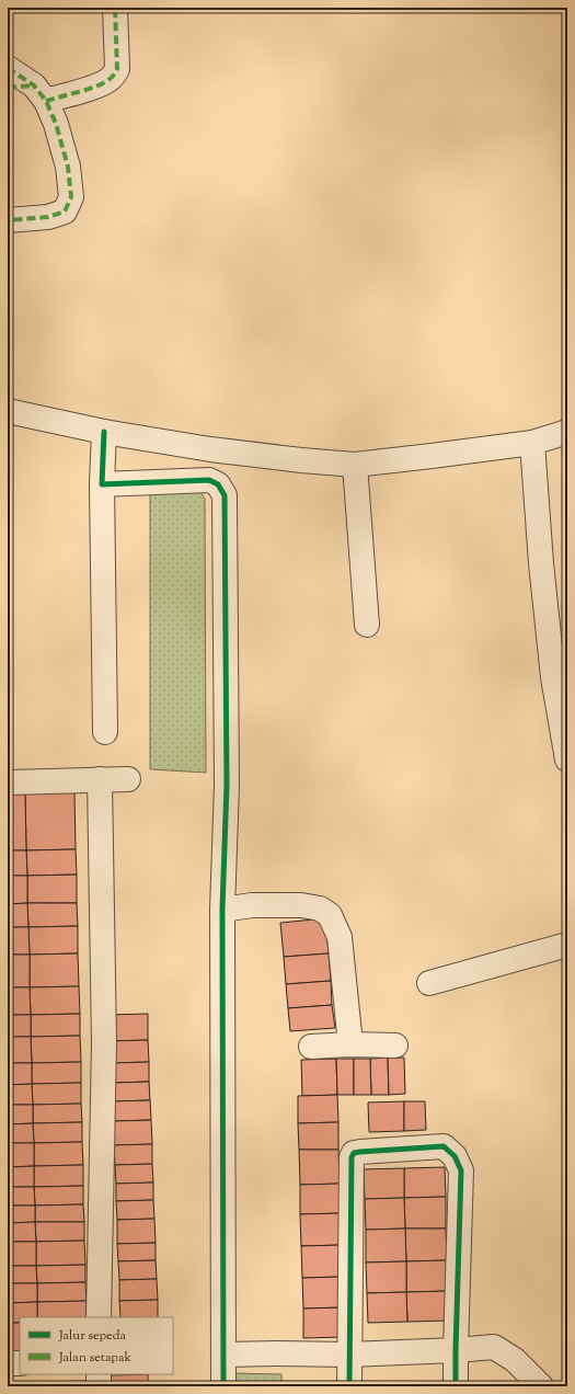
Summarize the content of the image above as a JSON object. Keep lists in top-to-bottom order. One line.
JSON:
{"legend":["Jalur sepeda","Jalan setapak"]}
